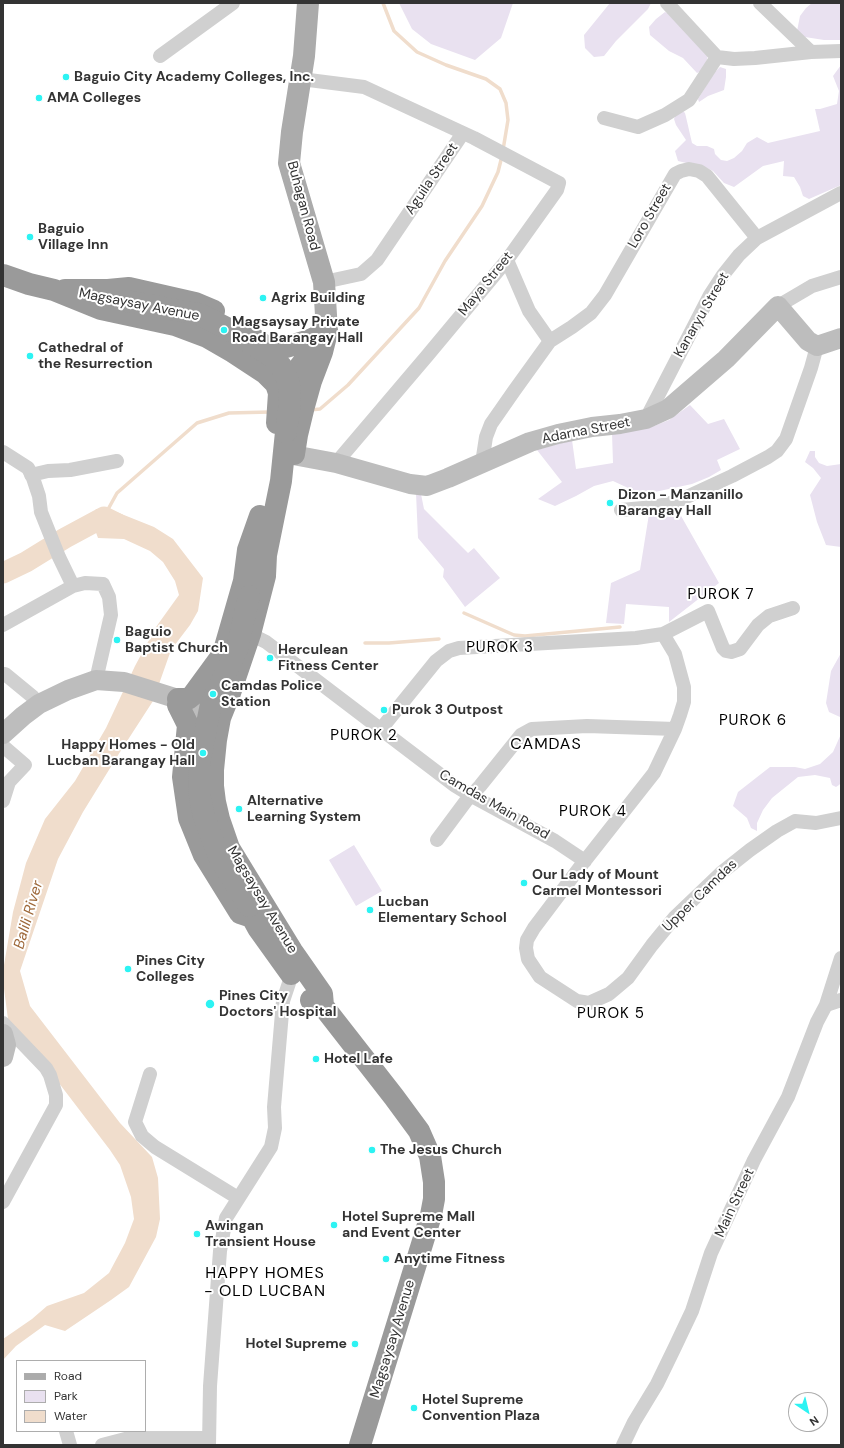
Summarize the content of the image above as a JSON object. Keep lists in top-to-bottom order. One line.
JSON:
{"streets":{"highway":["Buhagan Road","Magsaysay Avenue"],"street":["Aguila Street","Loro Street","Maya Street","Kanaryu Street","Adarna Street","Camdas Main Road","Upper Camdas","Main Street"]},"crossings":[["Aguila Street","Buhagan Road"],["Aguila Street","Maya Street"],["Buhagan Road","Magsaysay Avenue"],["Buhagan Road","Adarna Street"],["Loro Street","Kanaryu Street"],["Loro Street","Adarna Street"],["Maya Street","Adarna Street"],["Magsaysay Avenue","Camdas Main Road"],["Kanaryu Street","Adarna Street"],["Camdas Main Road","Upper Camdas"]],"districts":["PUROK 7","PUROK 3","PUROK 6","PUROK 2","CAMDAS","PUROK 4","PUROK 5","HAPPY HOMES - OLD LUCBAN"],"water":["Balili River"],"places":["Baguio City Academy Colleges, Inc.","AMA Colleges","Baguio Village Inn","Agrix Building","Magsaysay Private Road Barangay Hall","Cathedral of the Resurrection","Dizon - Manzanillo Barangay Hall","Baguio Baptist Church","Herculean Fitness Center","Camdas Police Station","Purok 3 Outpost","Happy Homes - Old Lucban Barangay Hall","Alternative Learning System","Our Lady of Mount Carmel Montessori","Lucban Elementary School","Pines City Colleges","Pines City Doctors' Hospital","Hotel Lafe","The Jesus Church","Hotel Supreme Mall and Event Center","Awingan Transient House","Anytime Fitness","Hotel Supreme","Hotel Supreme Convention Plaza"],"legend":["Road","Park","Water"],"north":"bottom right"}
